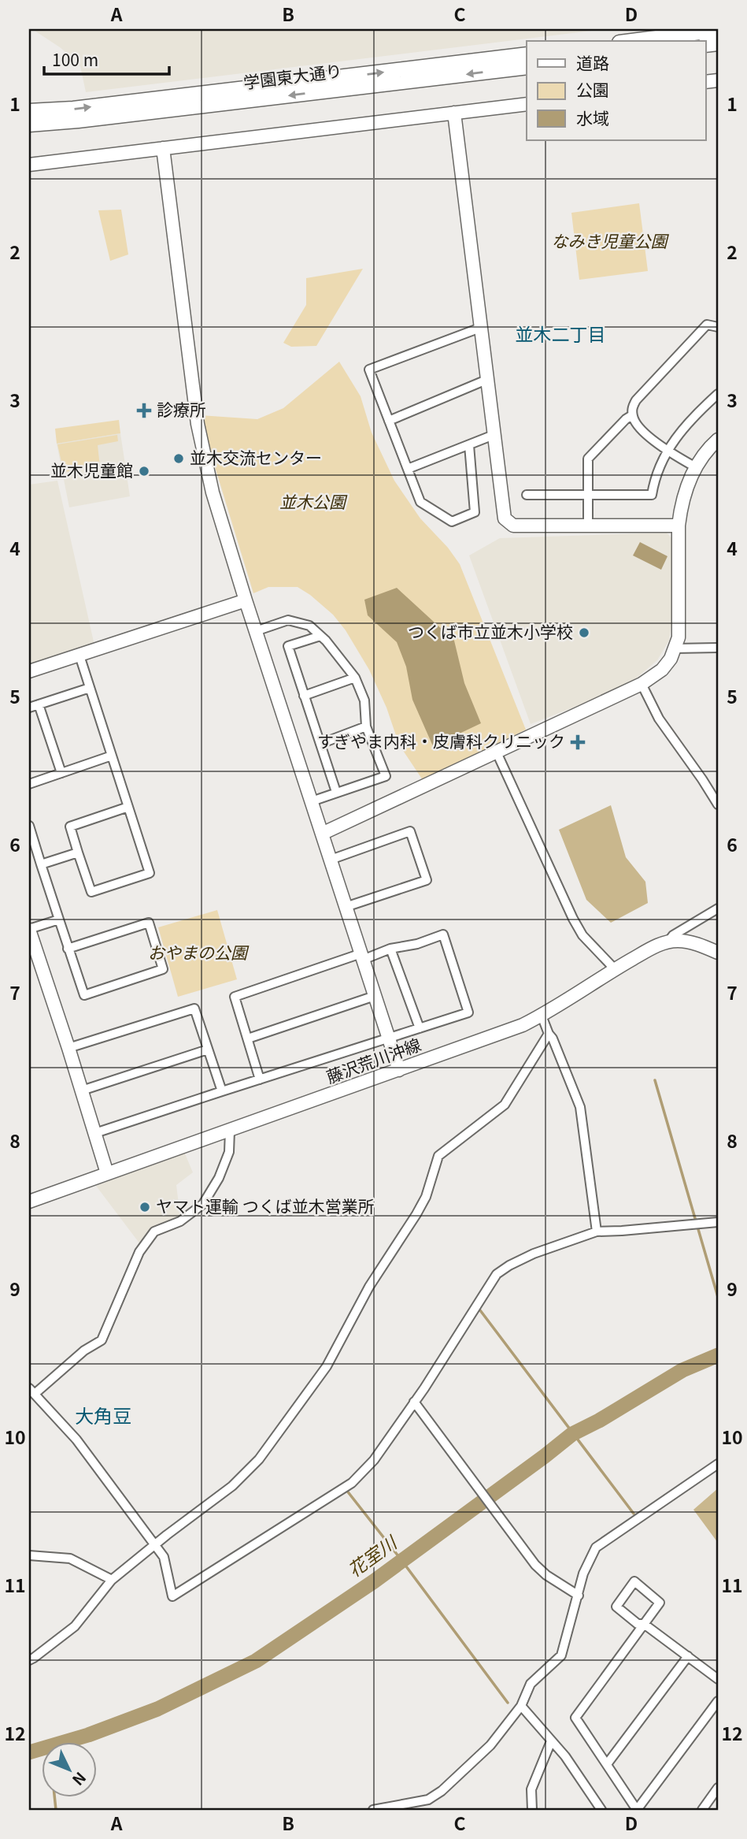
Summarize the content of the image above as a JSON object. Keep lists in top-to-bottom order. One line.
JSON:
{"streets":{"main road":["学園東大通り"],"street":["藤沢荒川沖線"]},"districts":["並木二丁目","大角豆"],"water":["花室川"],"parks":["なみき児童公園","並木公園","おやまの公園"],"places":{"health":["診療所","すぎやま内科・皮膚科クリニック"],"other":["並木交流センター","並木児童館","つくば市立並木小学校","ヤマト運輸 つくば並木営業所"]},"legend":["道路","公園","水域"],"scale_bar":"100 m","north":"bottom right","grid":{"columns":["A","B","C","D"],"rows":["1","2","3","4","5","6","7","8","9","10","11","12"]}}
